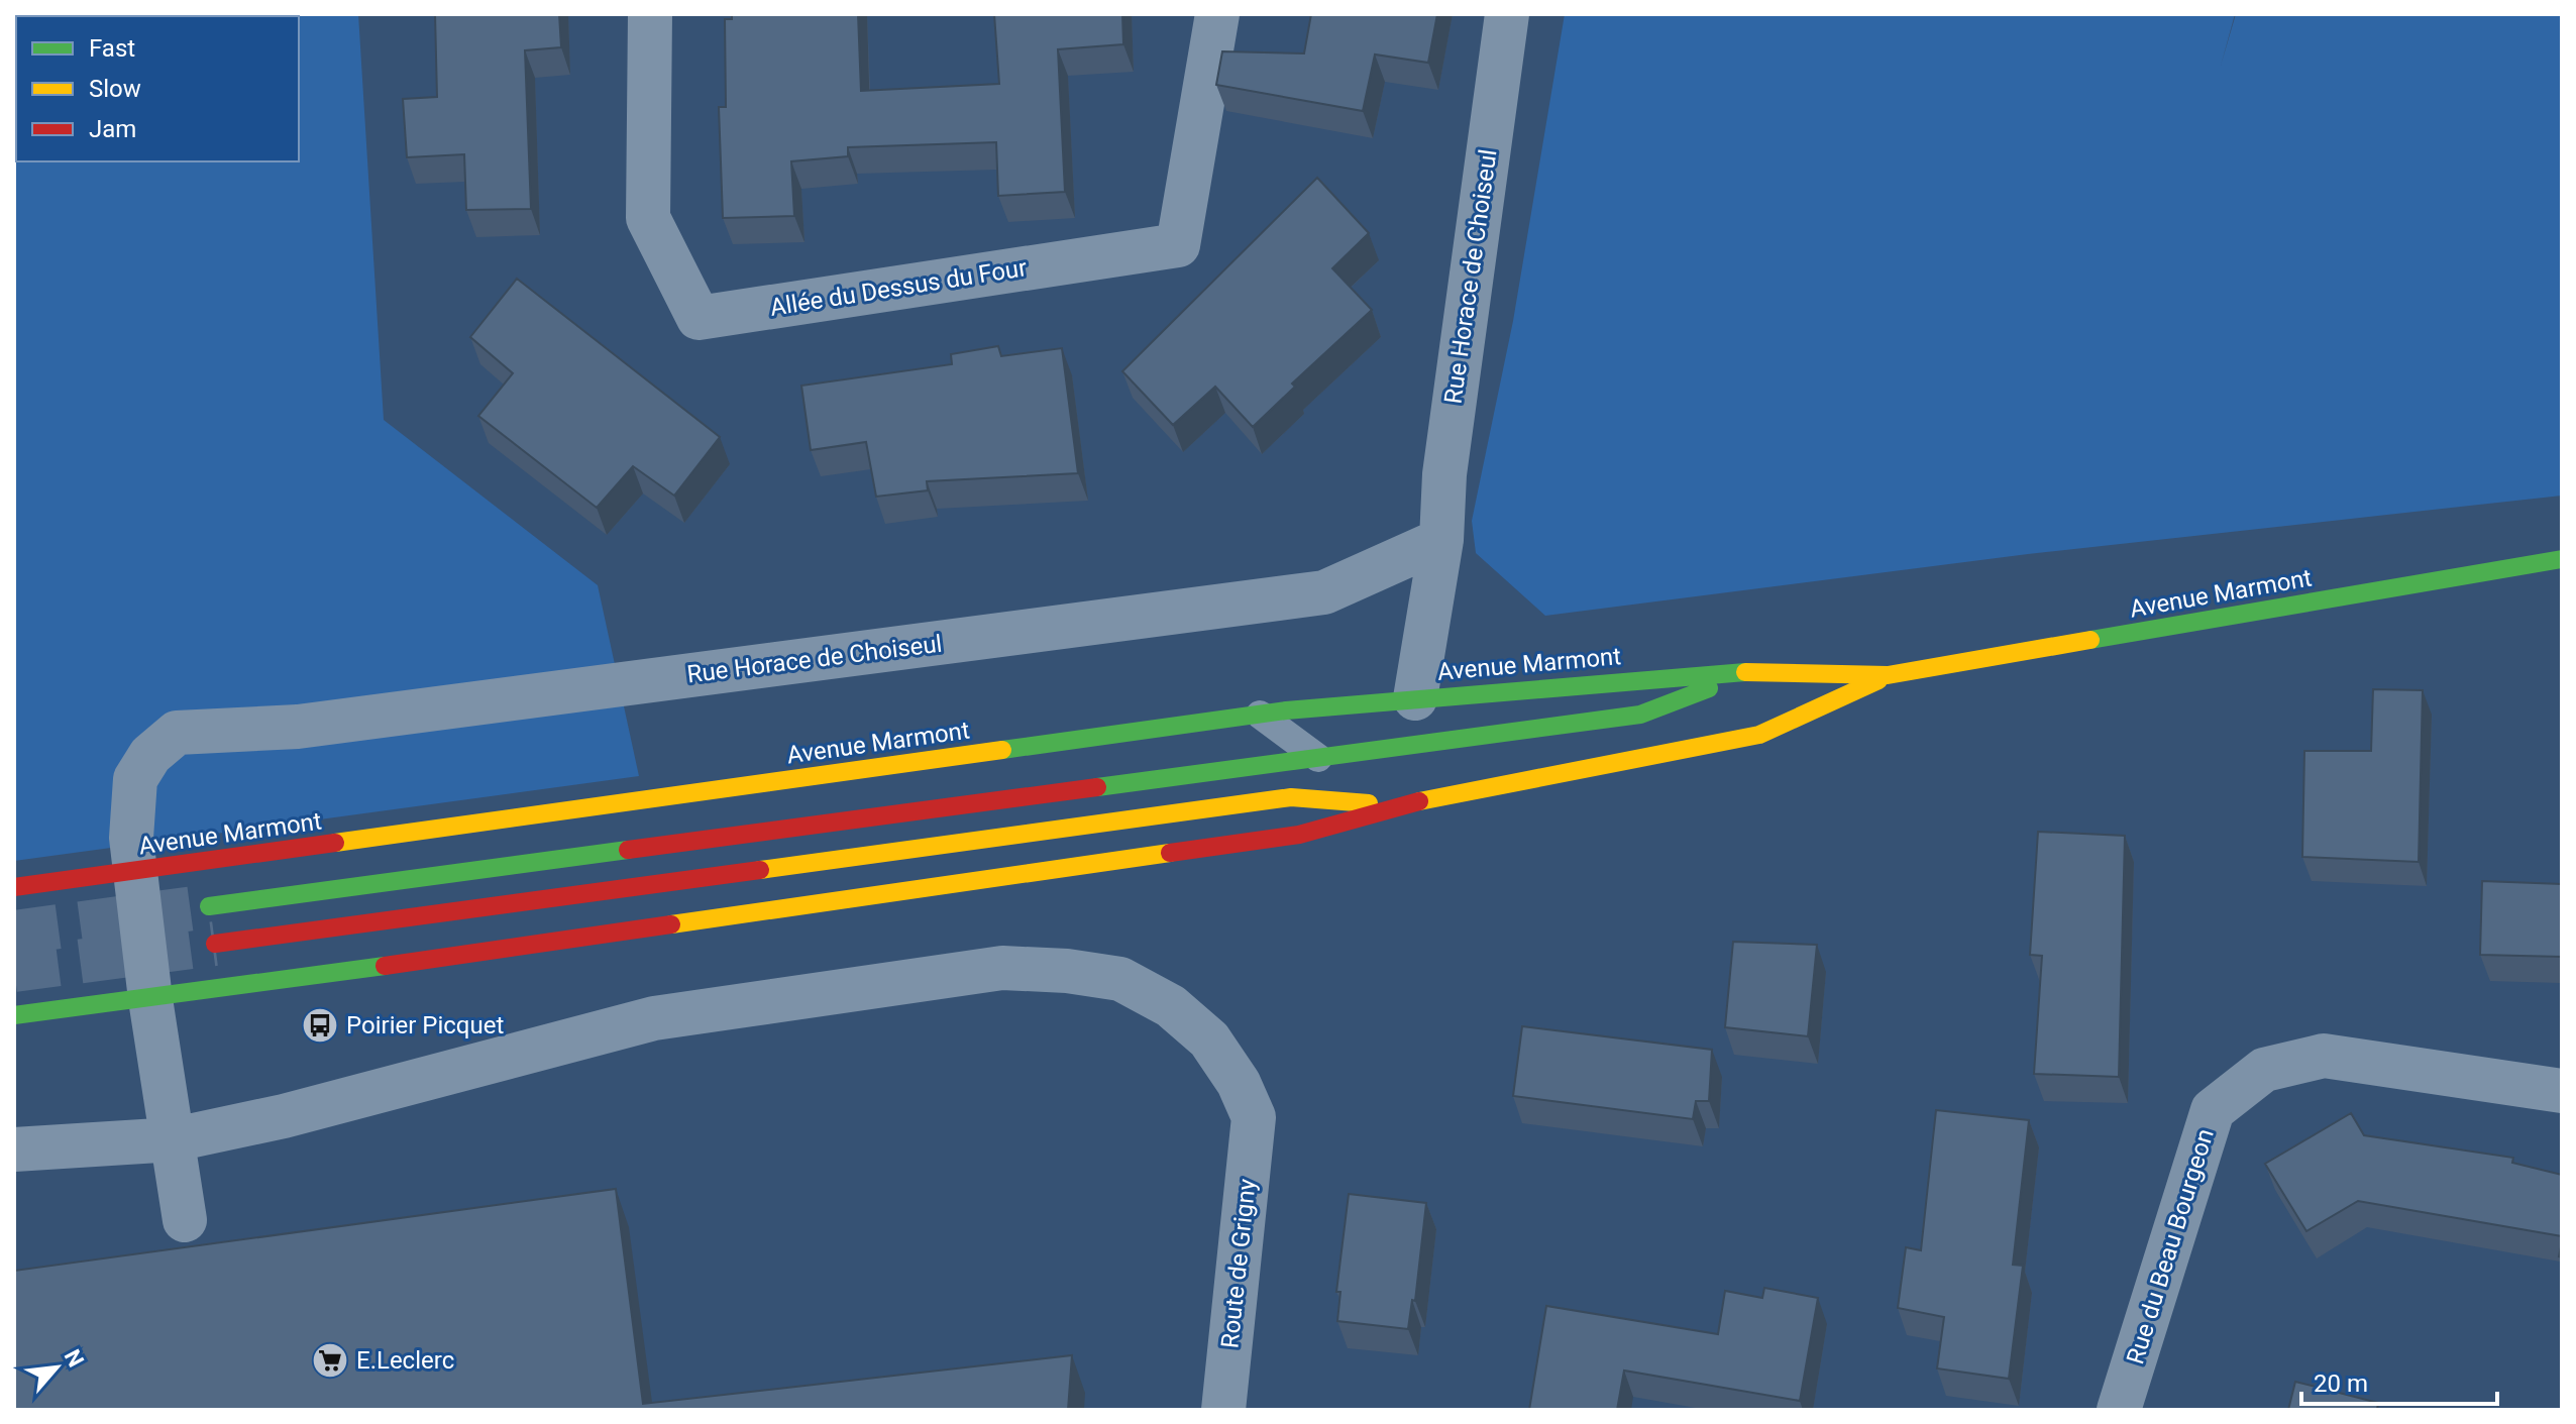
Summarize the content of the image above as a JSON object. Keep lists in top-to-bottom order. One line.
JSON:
{"streets":{"main road":["Avenue Marmont"],"street":["Rue Horace de Choiseul","Allée du Dessus du Four","Rue du Beau Bourgeon","Route de Grigny"]},"crossings":[["Rue Horace de Choiseul","Avenue Marmont"]],"places":{"bus stop":["Poirier Picquet"],"supermarket":["E.Leclerc"]},"legend":["Fast","Slow","Jam"],"scale_bar":"20 m","north":"top right"}
